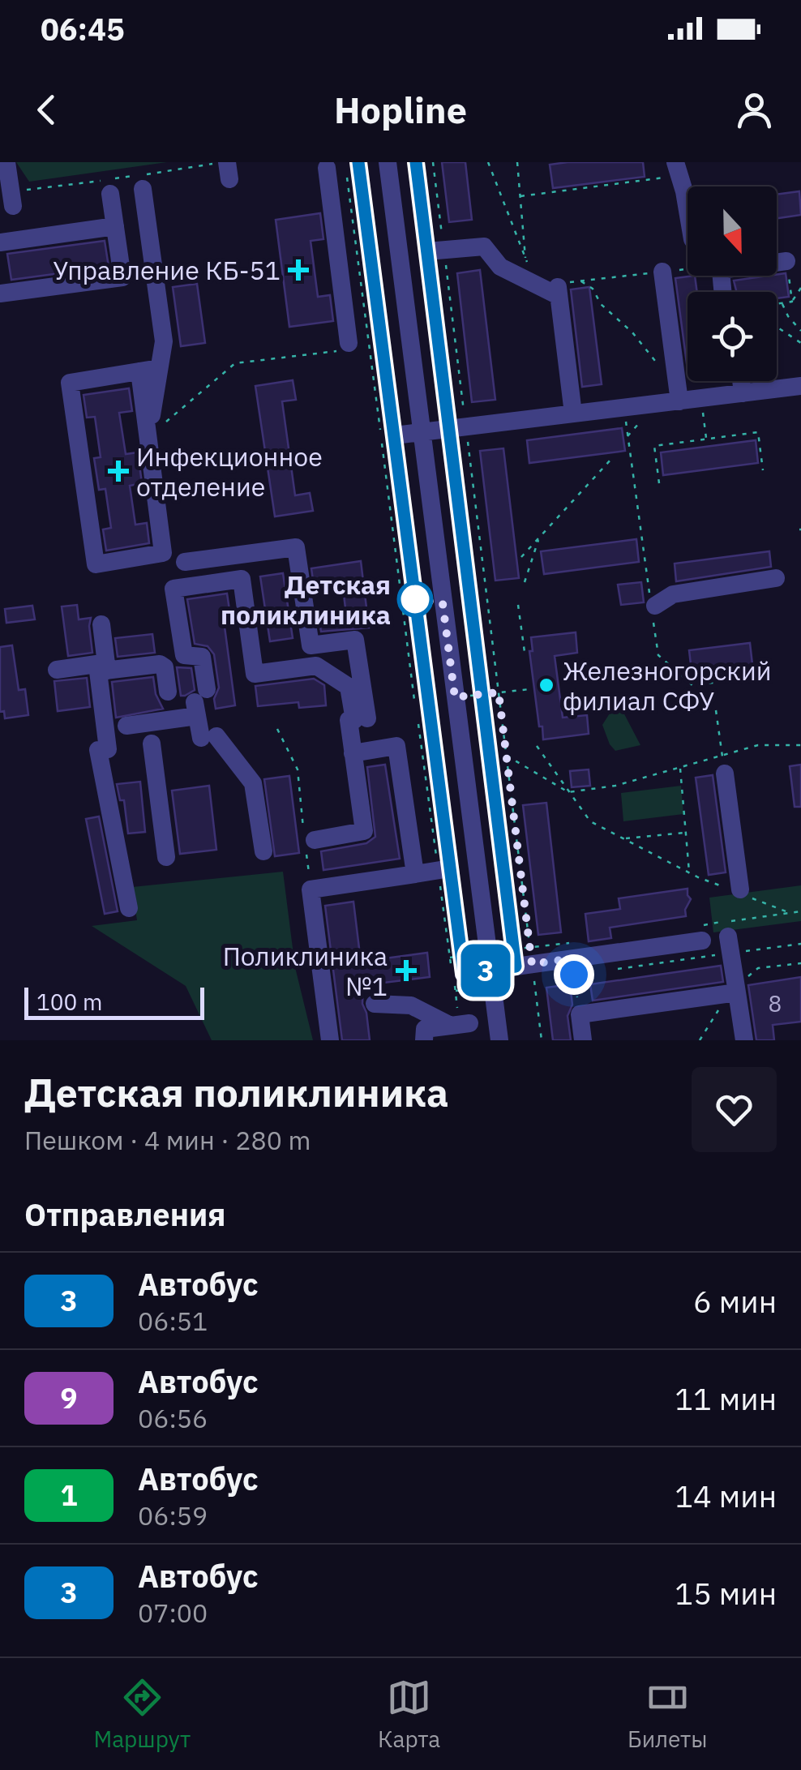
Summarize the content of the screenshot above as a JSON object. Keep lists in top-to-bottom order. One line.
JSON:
{"places":{"health":["Управление КБ-51","Инфекционное отделение","Поликлиника №1"],"other":["Детская поликлиника","Железногорский филиал СФУ"]},"lines":["bus line 3"],"house_numbers":["8"],"scale_bar":"100 m","north":"bottom","page":{"status":"06:45","header":"Hopline","on_map":"3","scale":"100 m","heading":[["Детская поликлиника","Пешком · 4 мин · 280 m"],"Отправления"],"list":[{"mark":"3","name":"Автобус","note":"06:51","value":"6 мин"},{"mark":"9","name":"Автобус","note":"06:56","value":"11 мин"},{"mark":"1","name":"Автобус","note":"06:59","value":"14 мин"},{"mark":"3","name":"Автобус","note":"07:00","value":"15 мин"}],"tabs":["Маршрут","Карта","Билеты"]}}
